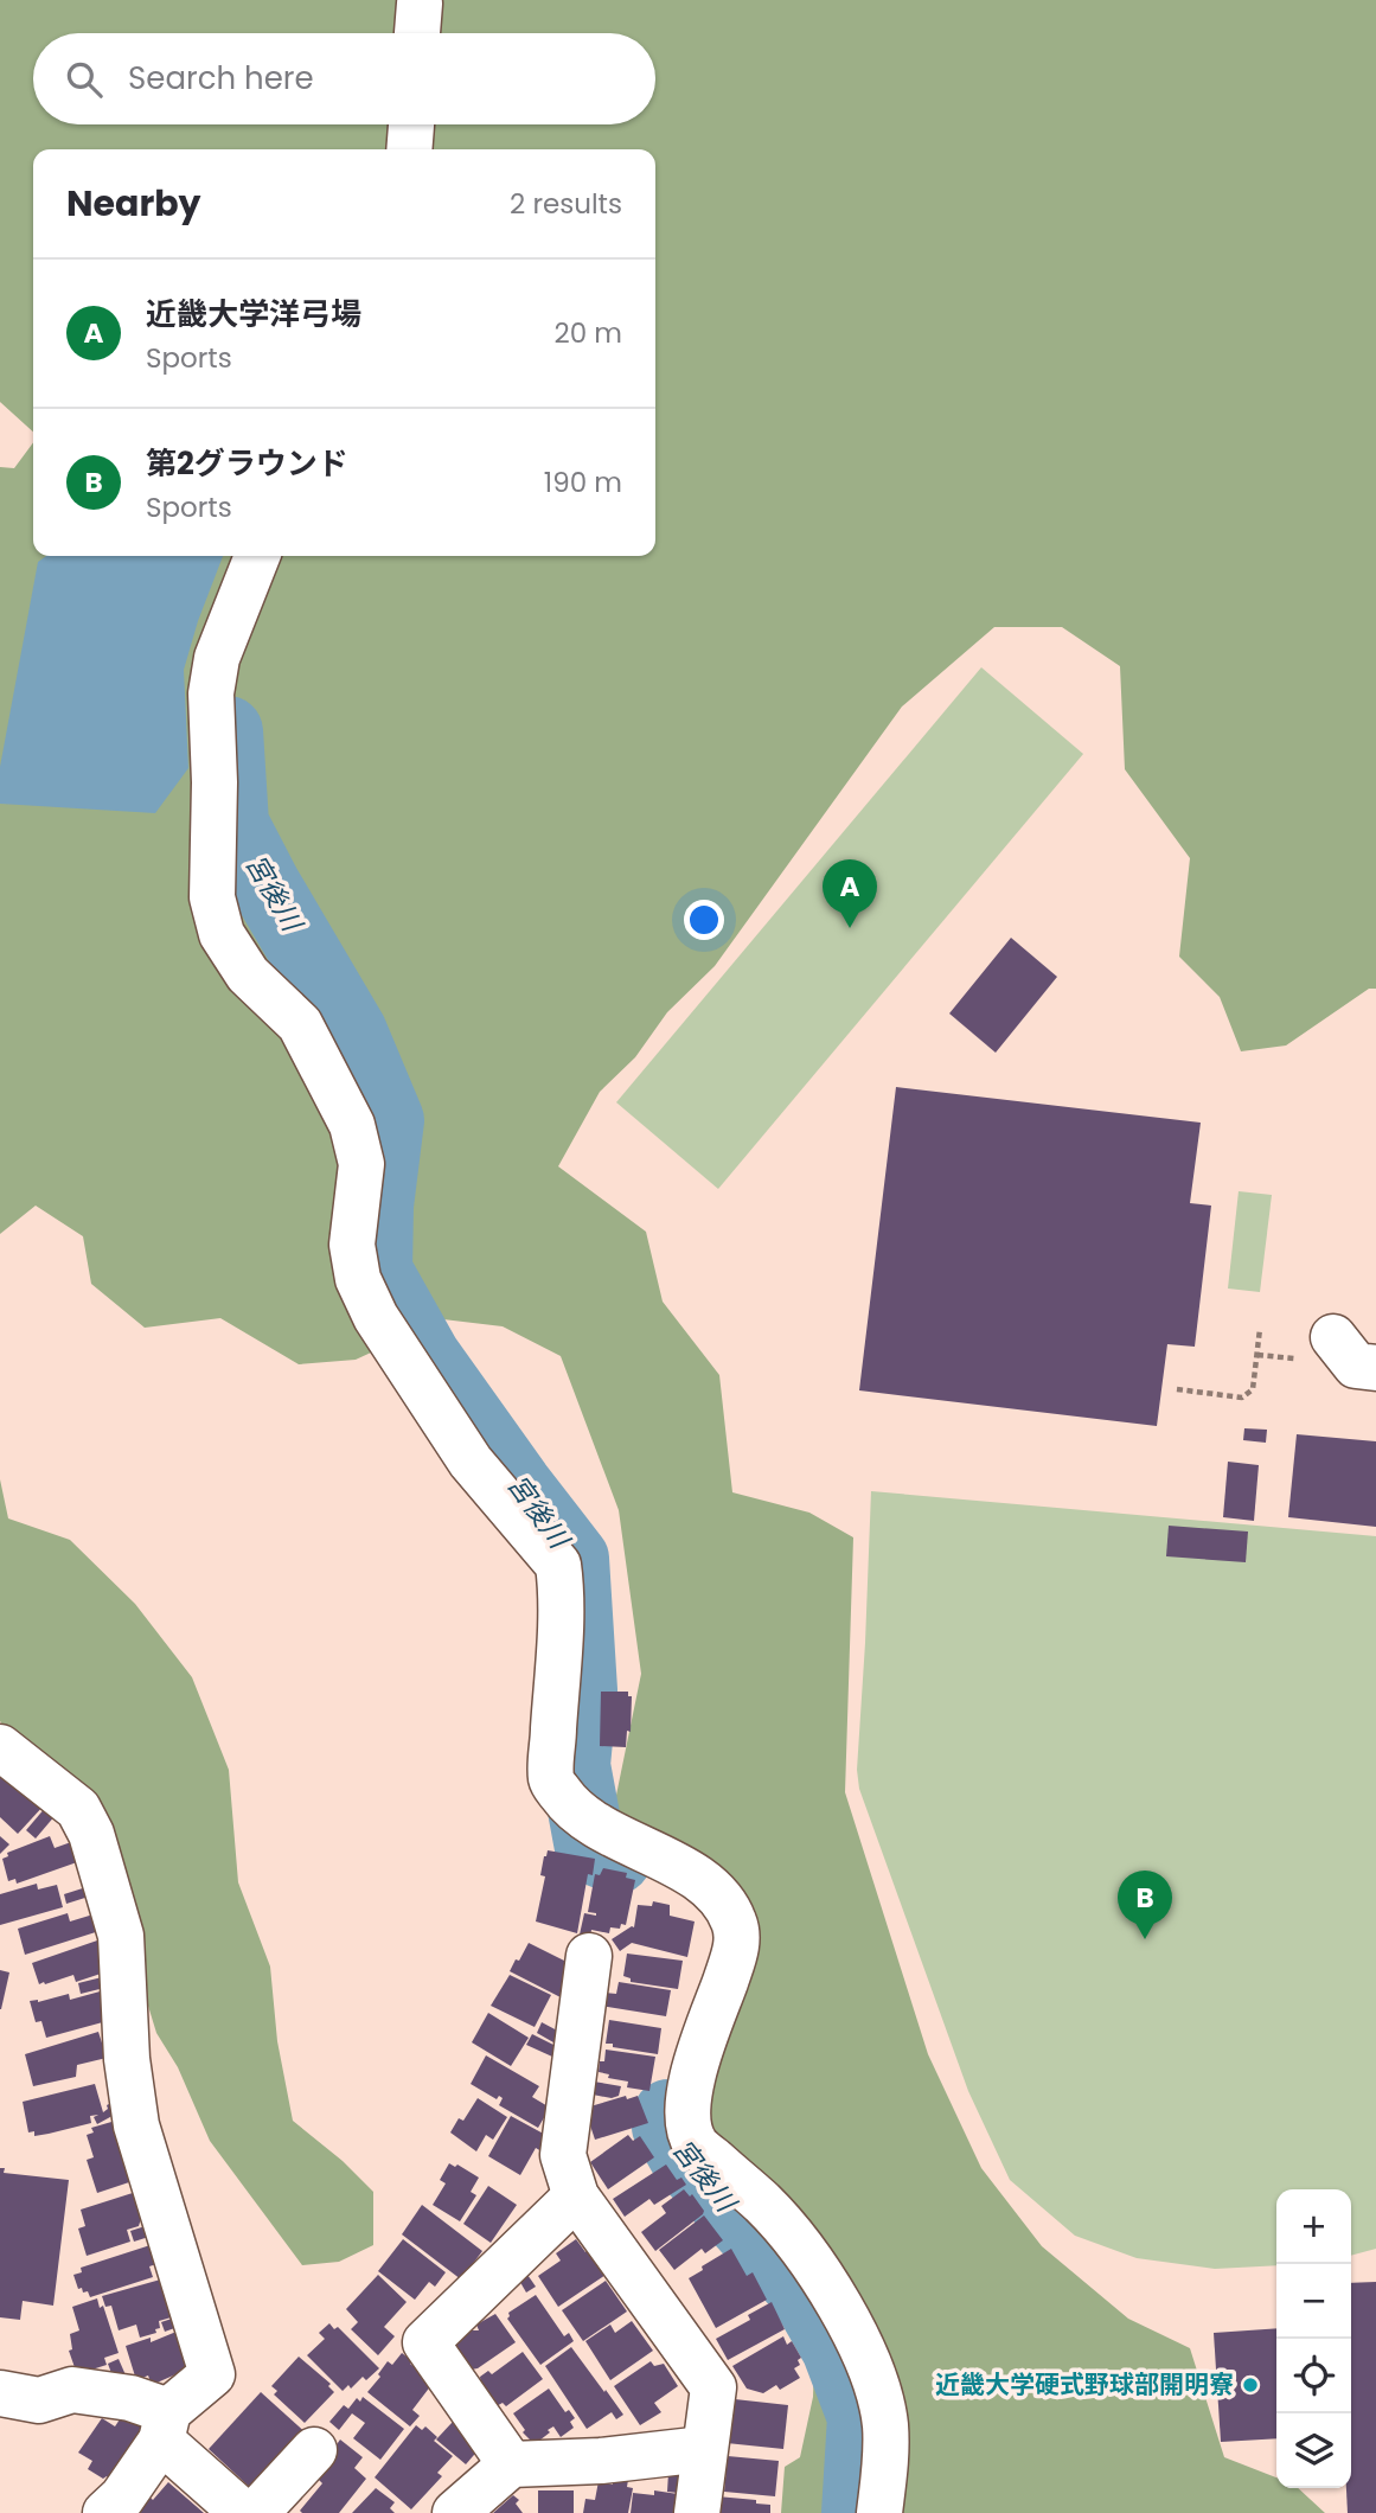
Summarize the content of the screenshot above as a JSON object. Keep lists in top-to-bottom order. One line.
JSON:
{"water":["宮後川"],"places":["近畿大学硬式野球部開明寮"],"page":{"search":"Search here","heading":["Nearby","2 results"],"list":[{"mark":"A","name":"近畿大学洋弓場","note":"Sports","value":"20 m"},{"mark":"B","name":"第2グラウンド","note":"Sports","value":"190 m"}],"pins":["A","B"],"map_buttons":["+","−"]}}
